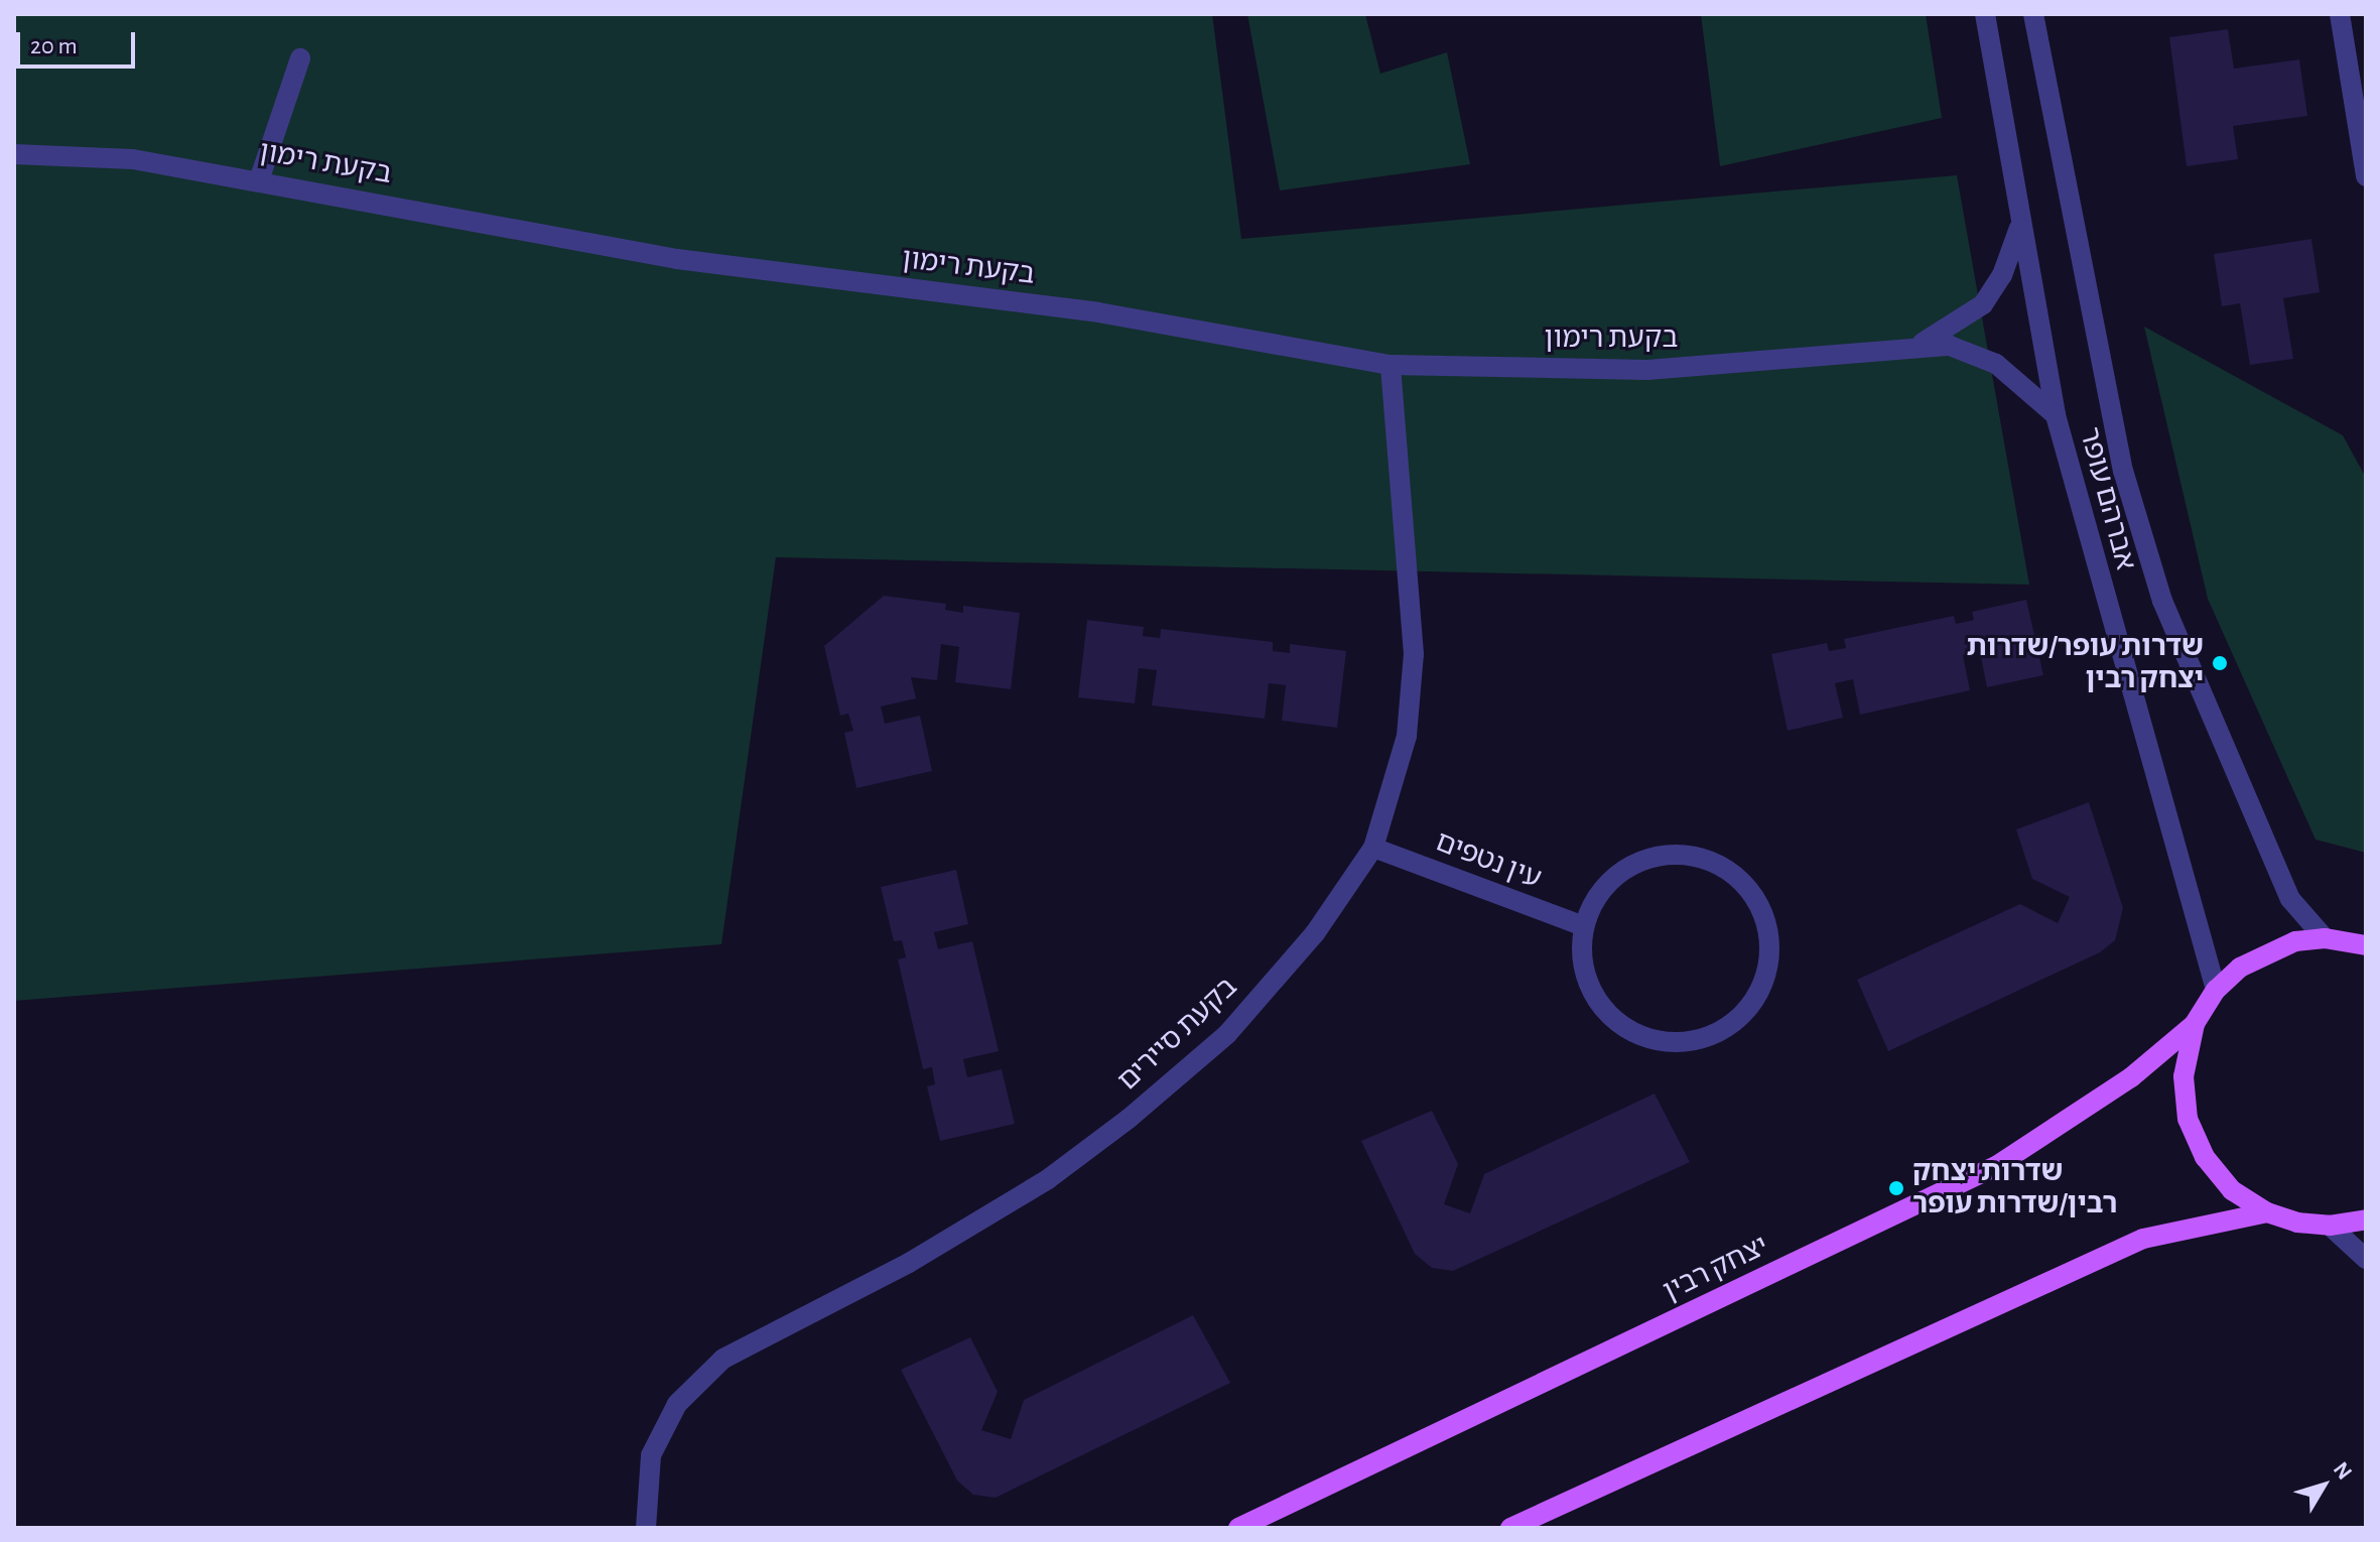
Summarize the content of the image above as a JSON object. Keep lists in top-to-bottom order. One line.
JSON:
{"streets":{"main road":["יצחק רבין"],"street":["בקעת רימון","אברהם עופר","עין נטפים","בקעת סיירים"]},"crossings":[["בקעת רימון","אברהם עופר"],["בקעת רימון","בקעת סיירים"],["עין נטפים","בקעת סיירים"]],"places":["שדרות עופר/שדרות יצחק רבין","שדרות יצחק רבין/שדרות עופר"],"scale_bar":"20 m","north":"top right"}
